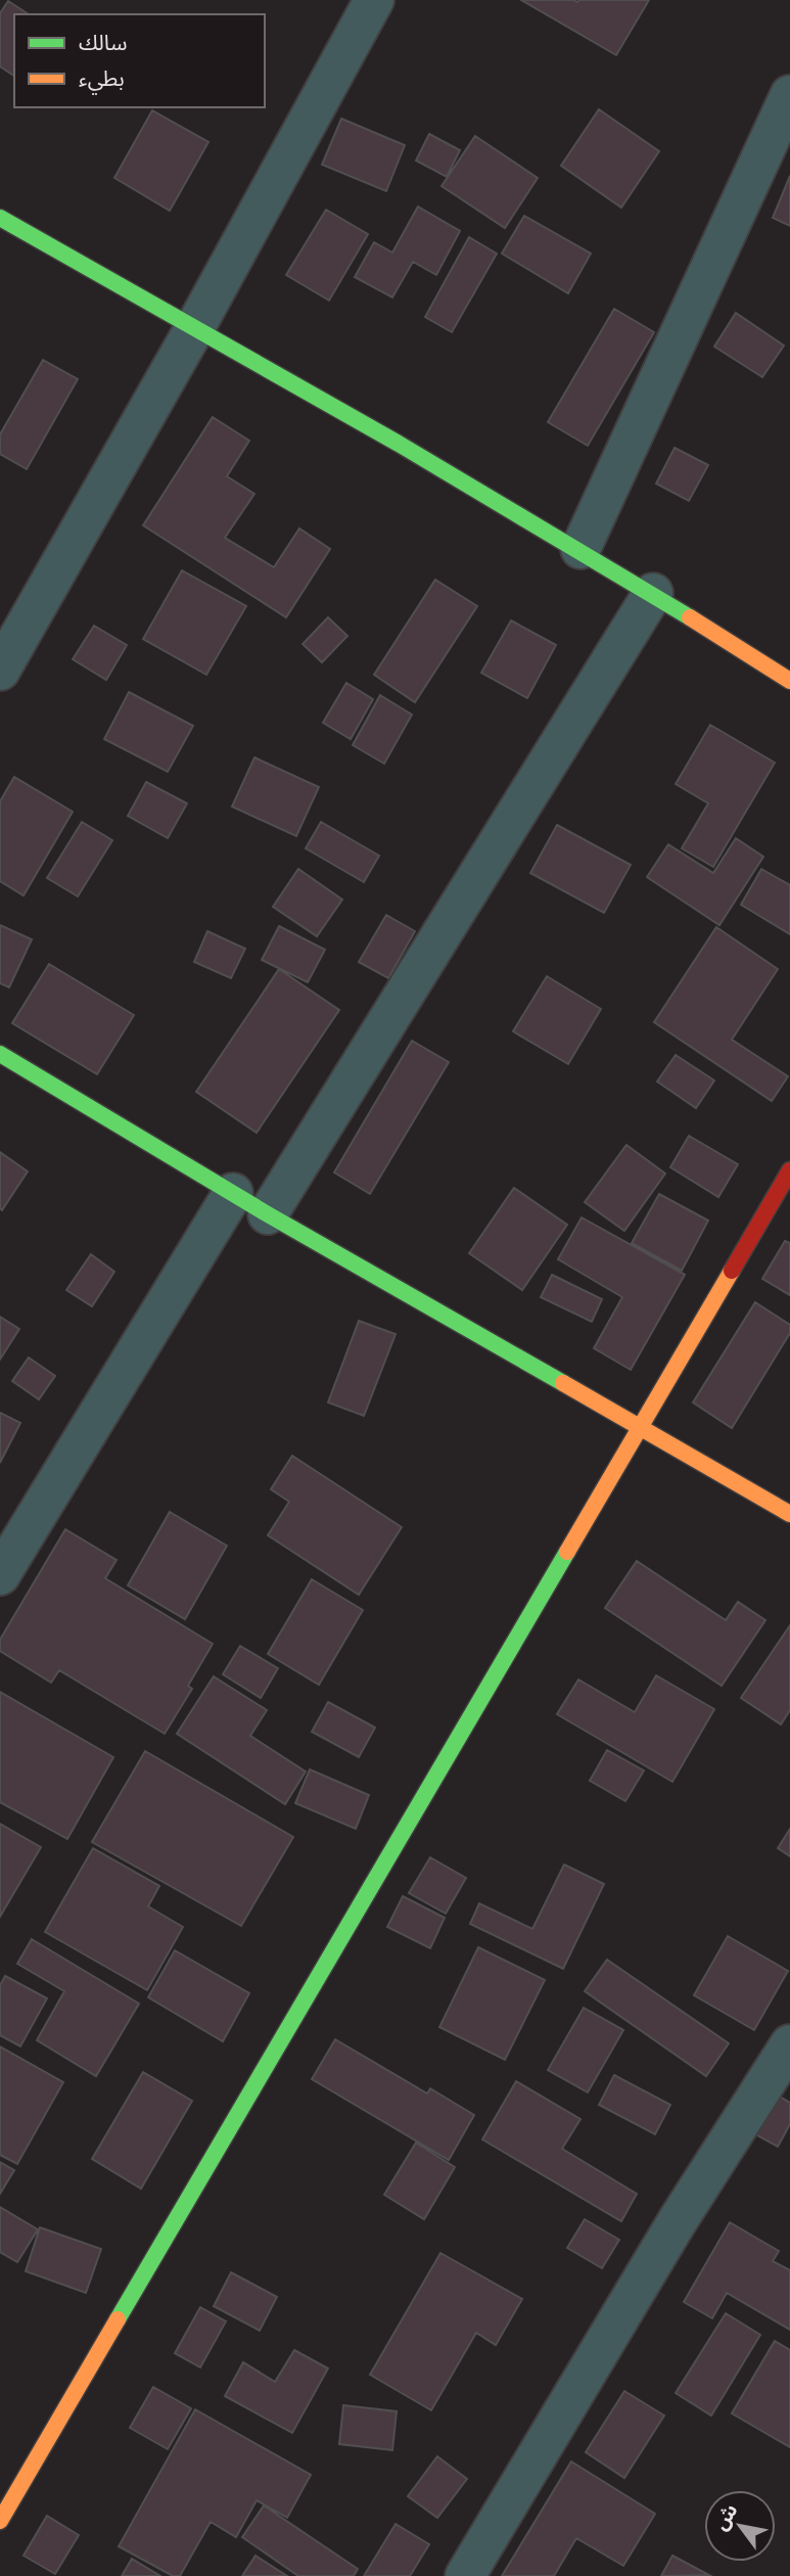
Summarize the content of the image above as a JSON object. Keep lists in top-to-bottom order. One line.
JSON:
{"legend":["سالك","بطيء"],"north":"top left"}
